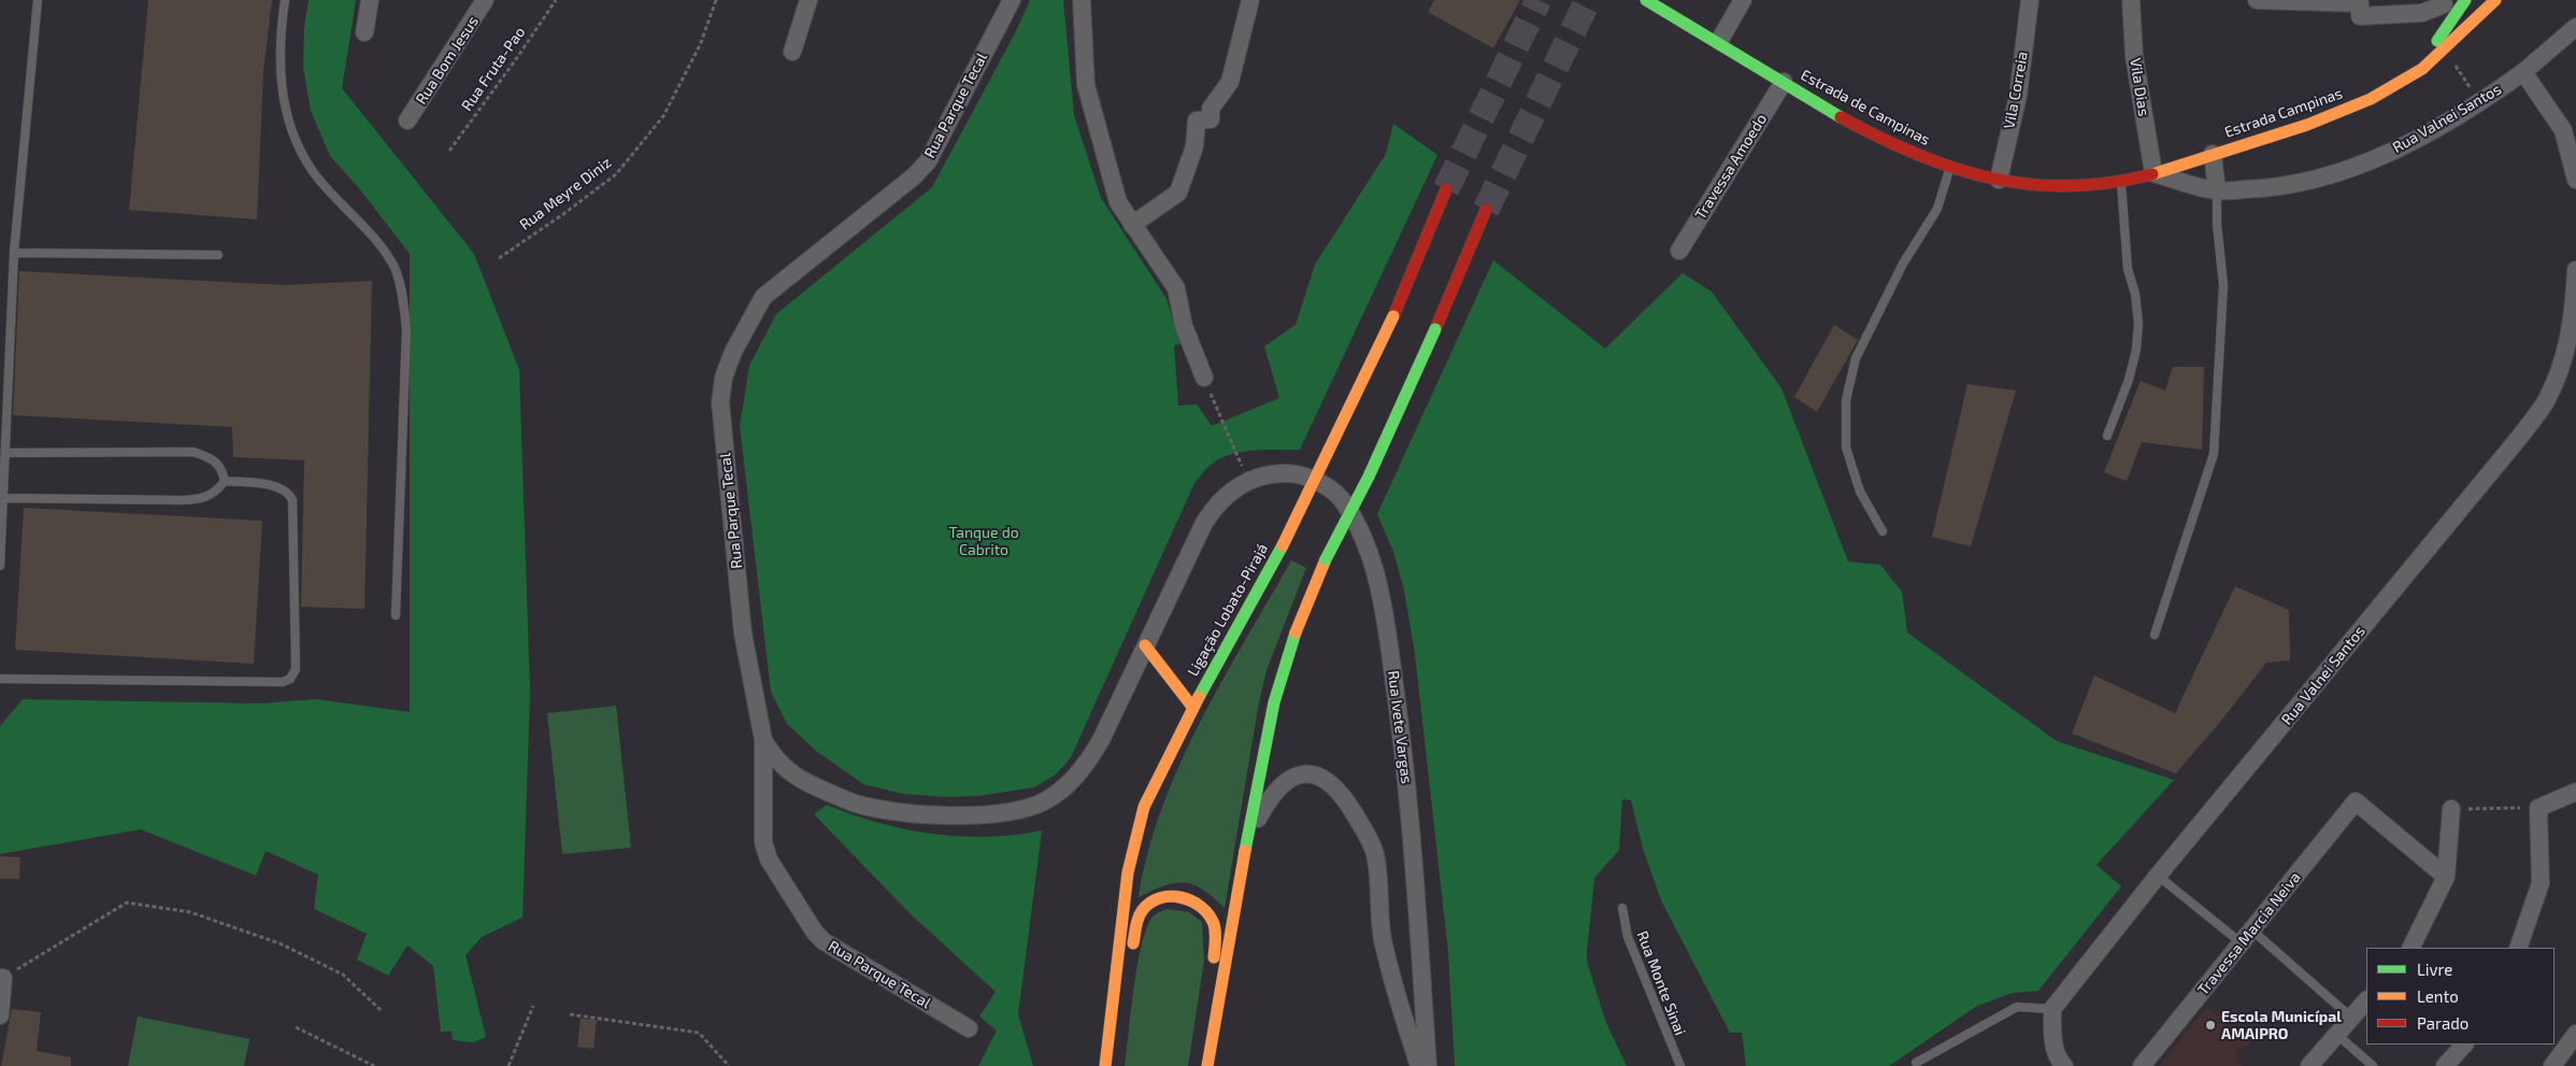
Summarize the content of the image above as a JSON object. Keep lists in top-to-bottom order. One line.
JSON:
{"streets":{"main road":["Estrada de Campinas","Estrada Campinas","Ligação Lobato-Pirajá"],"street":["Rua Bom Jesus","Vila Dias","Vila Correia","Rua Parque Tecal","Rua Valnei Santos","Travessa Amoedo","Rua Ivete Vargas","Travessa Marcia Neiva"],"lane":["Rua Monte Sinai"],"path":["Rua Fruta-Pao","Rua Meyre Diniz"]},"crossings":[["Vila Dias","Estrada de Campinas"],["Vila Dias","Estrada Campinas"],["Vila Dias","Rua Valnei Santos"],["Vila Correia","Estrada de Campinas"],["Rua Parque Tecal","Rua Ivete Vargas"],["Estrada de Campinas","Estrada Campinas"],["Estrada de Campinas","Rua Valnei Santos"],["Estrada de Campinas","Travessa Amoedo"],["Estrada Campinas","Rua Valnei Santos"]],"parks":["Tanque do Cabrito"],"places":["Escola Municípal AMAIPRO"],"legend":["Livre","Lento","Parado"]}
